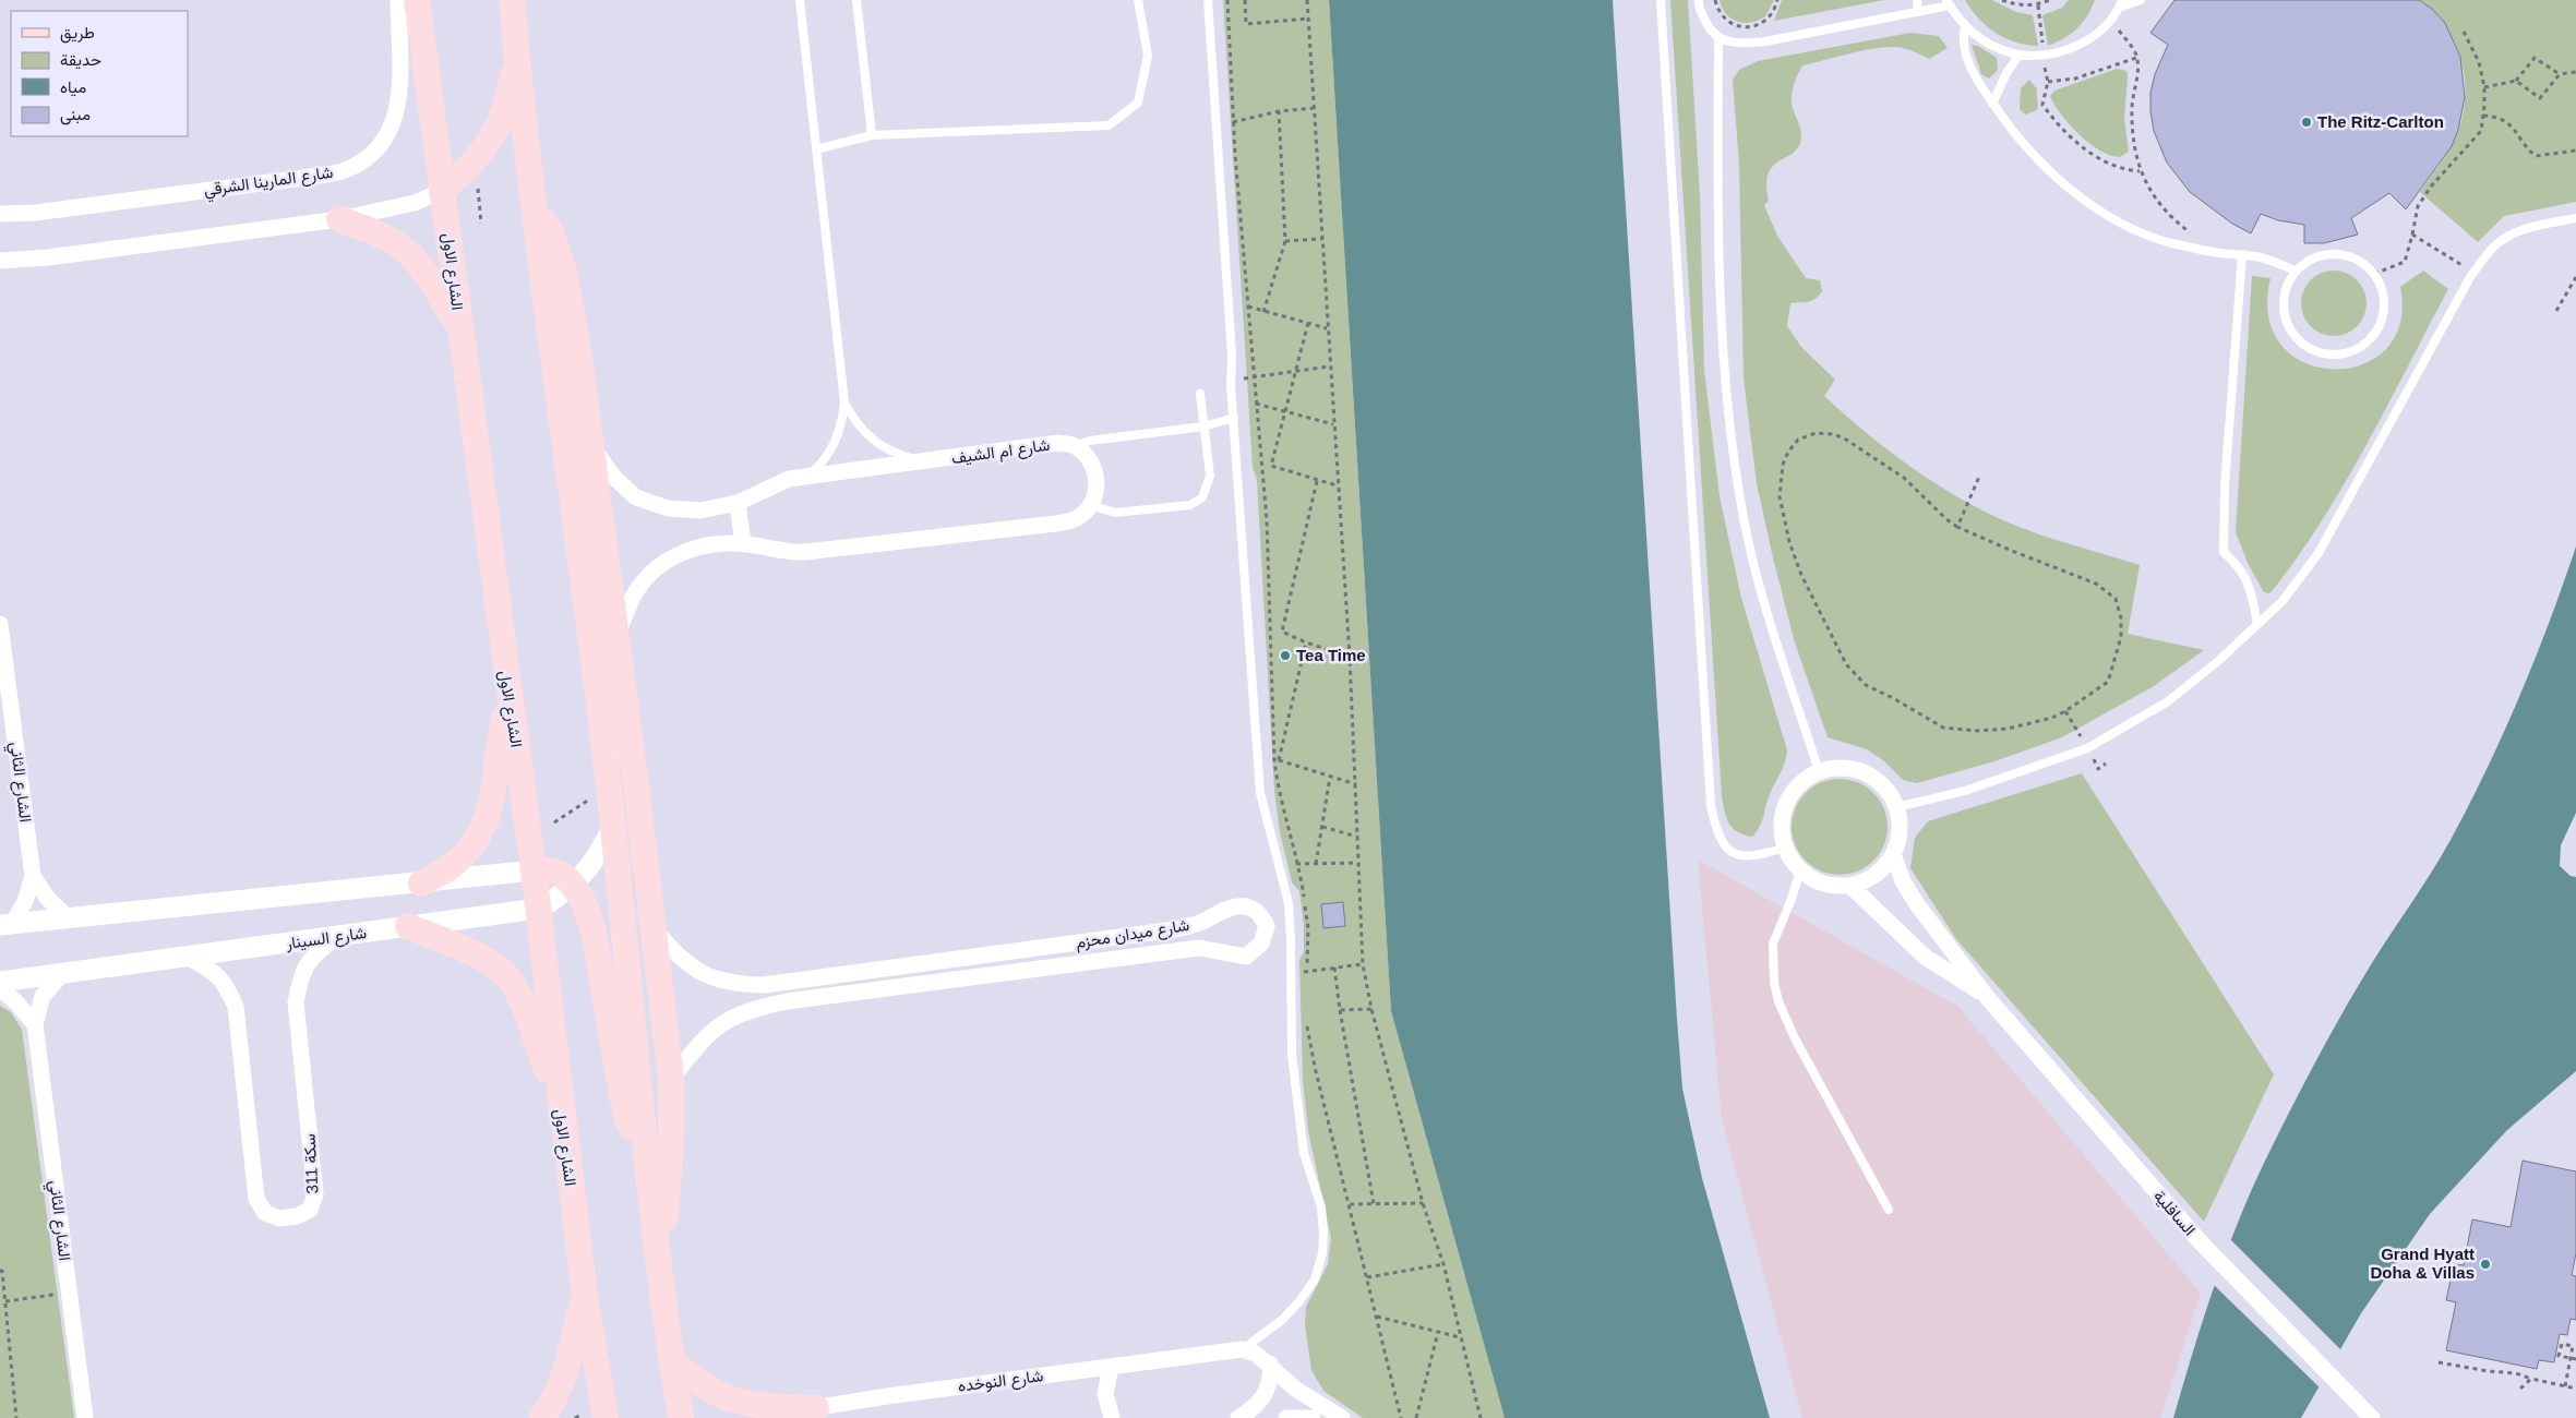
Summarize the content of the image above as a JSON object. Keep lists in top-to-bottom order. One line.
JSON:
{"streets":{"main road":["الشارع الاول"],"street":["شارع المارينا الشرقي","شارع ام الشيف","الشارع الثاني","شارع ميدان محزم","شارع السينار","سكة 311","السافلية","شارع النوخده"]},"crossings":[["الشارع الاول","شارع السينار"],["الشارع الثاني","شارع السينار"],["شارع السينار","سكة 311"]],"places":["The Ritz-Carlton","Tea Time","Grand Hyatt Doha & Villas"],"legend":["طريق","حديقة","مياه","مبنى"]}
